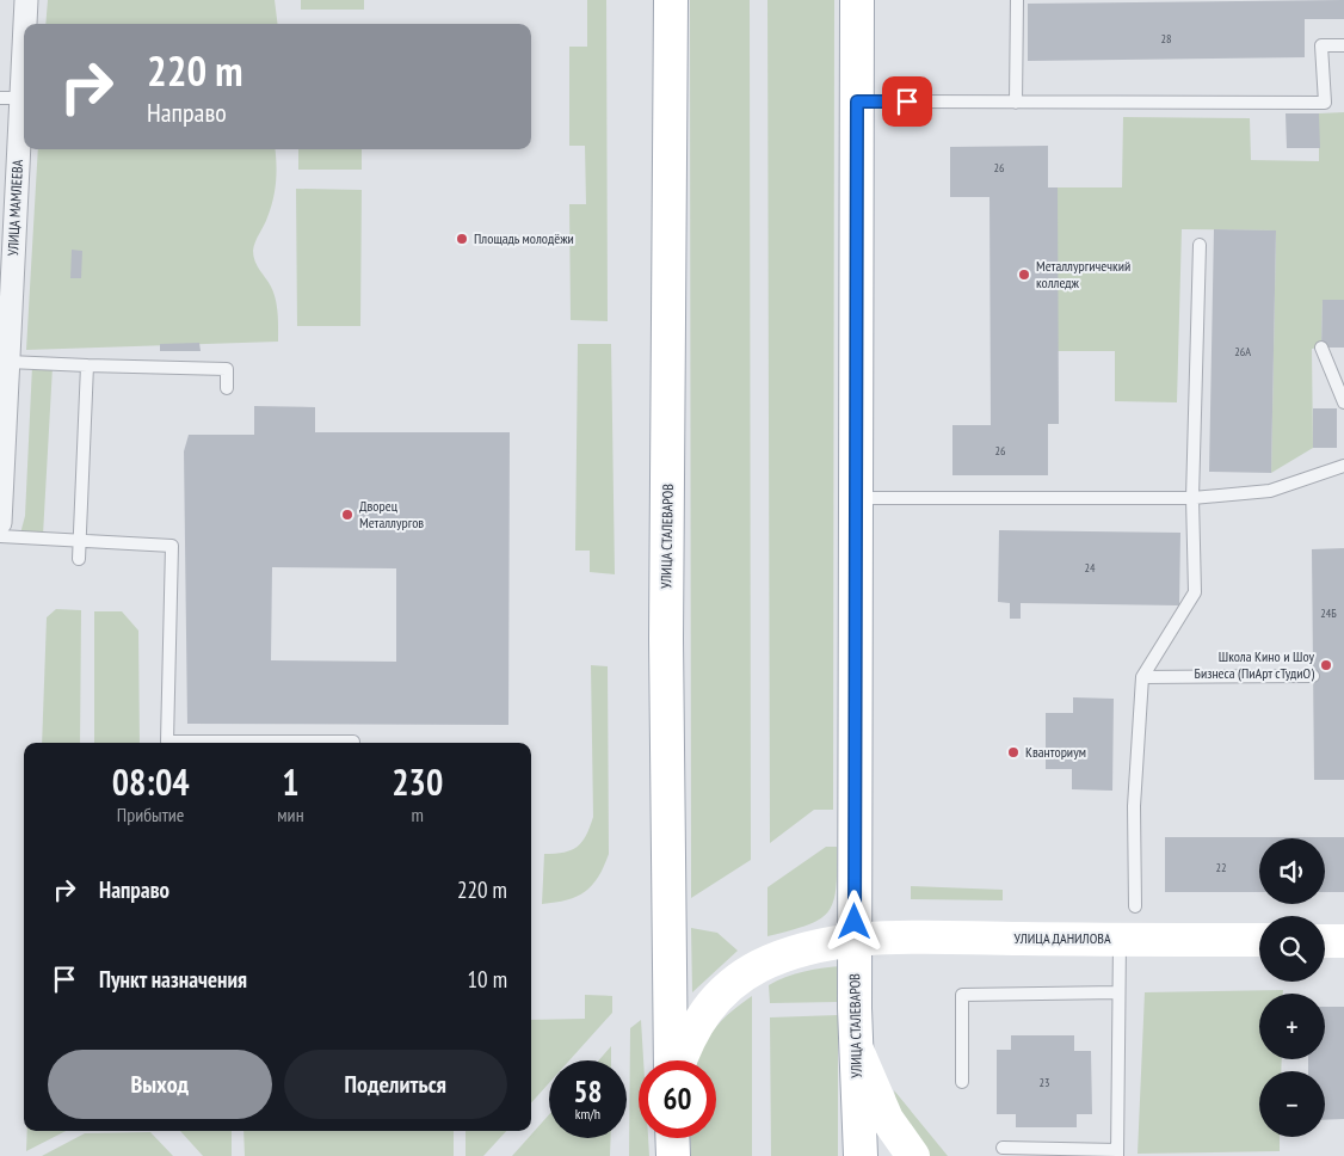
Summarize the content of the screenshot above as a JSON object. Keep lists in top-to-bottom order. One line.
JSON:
{"streets":{"main road":["УЛИЦА СТАЛЕВАРОВ","УЛИЦА ДАНИЛОВА"],"street":["УЛИЦА МАМЛЕЕВА"]},"crossings":[["УЛИЦА СТАЛЕВАРОВ","УЛИЦА ДАНИЛОВА"]],"places":["Площадь молодёжи","Металлургичечкий колледж","Дворец Металлургов","Школа Кино и Шоу Бизнеса (ПиАрт сТудиО)","Кванториум"],"house_numbers":["28","26","26А","26","24","24Б","22","23"],"page":{"turn":["220 m","Направо"],"eta":["08:04","Прибытие","1","мин","230","m"],"map_buttons":["+","−"],"list":[{"name":"Направо","value":"220 m"},{"name":"Пункт назначения","value":"10 m"}],"buttons":["Выход","Поделиться"],"speed":"58 km/h","limit":"60"}}
